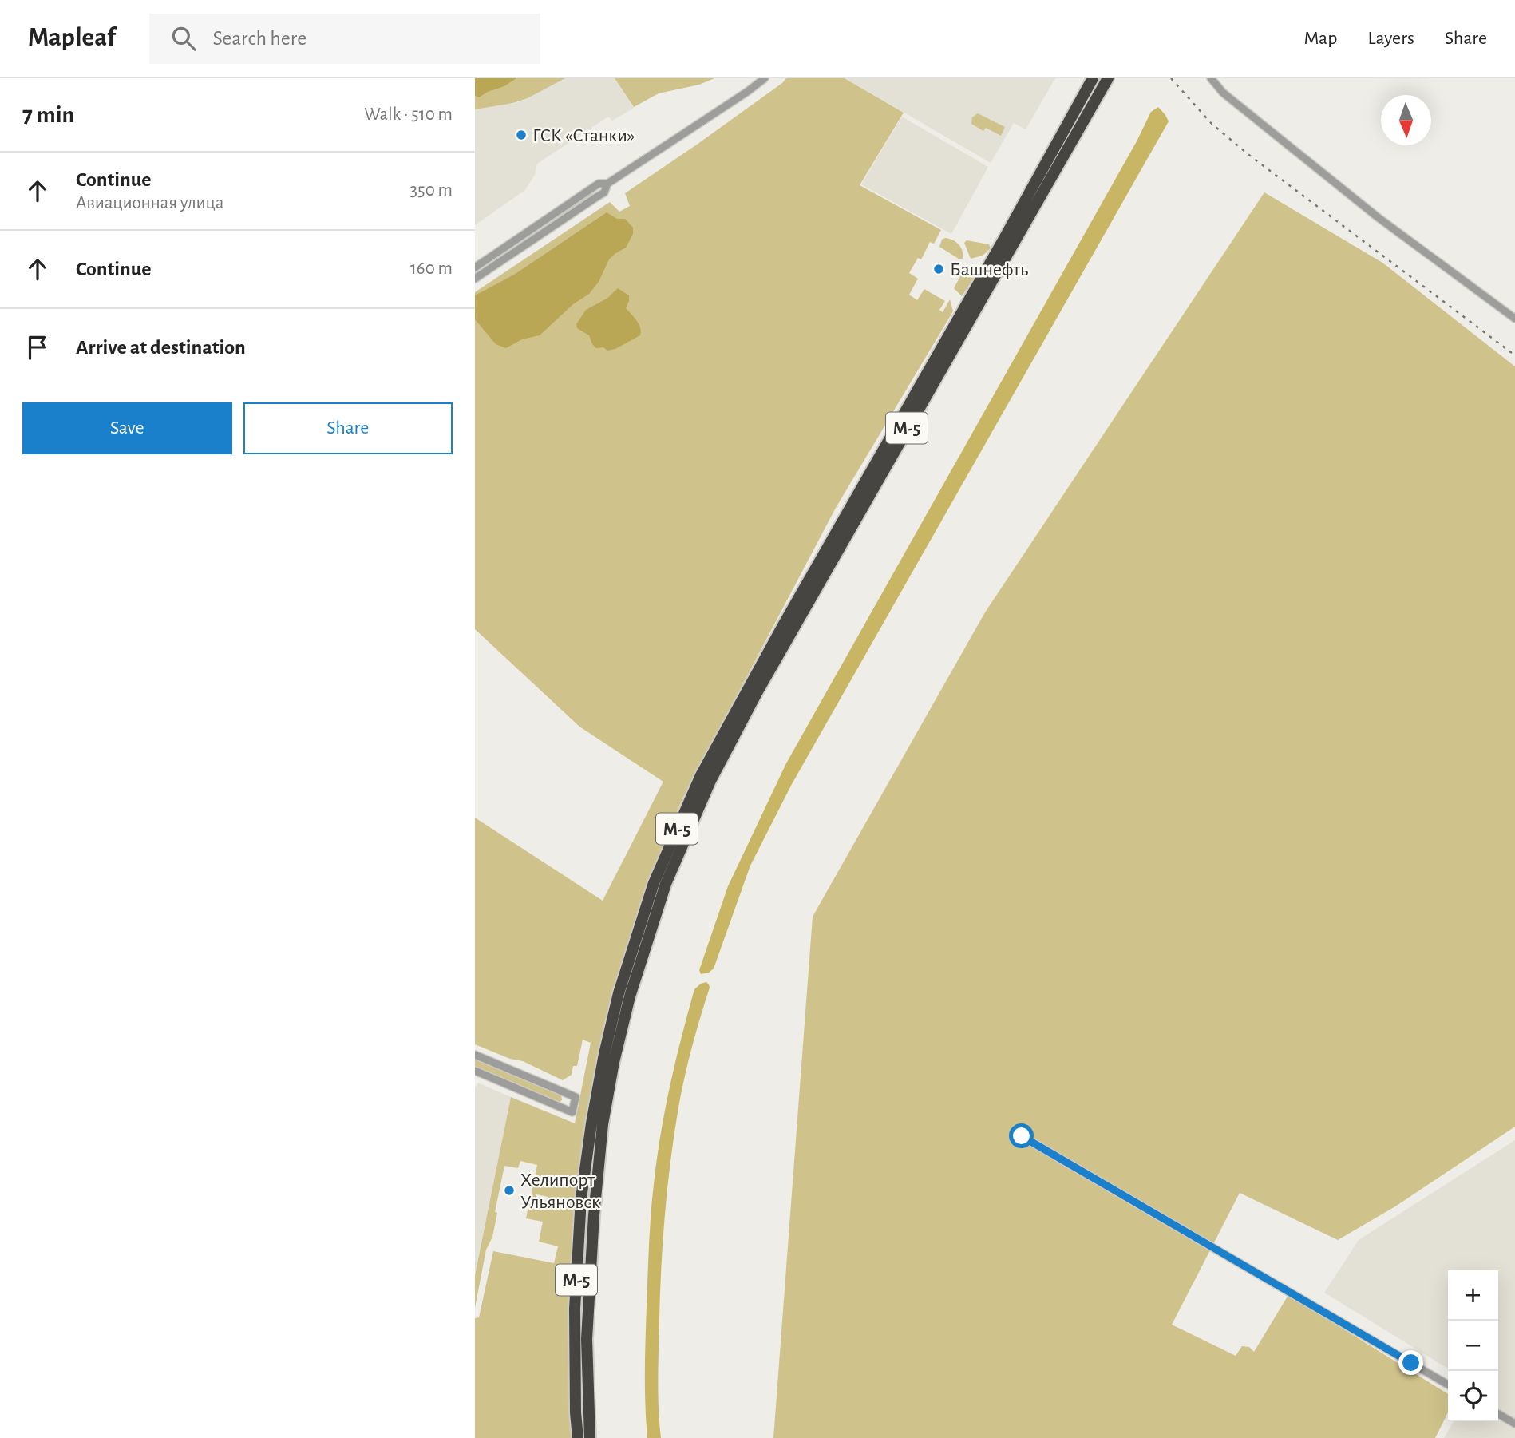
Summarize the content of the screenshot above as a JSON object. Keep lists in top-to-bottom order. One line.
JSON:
{"streets":{"highway":["М-5"]},"places":["ГСК «Станки»","Башнефть","Хелипорт Ульяновск"],"north":"bottom","page":{"header":"Mapleaf","search":"Search here","nav":["Map","Layers","Share"],"heading":["7 min","Walk · 510 m"],"list":[["Continue","Авиационная улица","350 m"],["Continue","160 m"],"Arrive at destination"],"buttons":["Save","Share"],"map_buttons":["+","−"]}}
